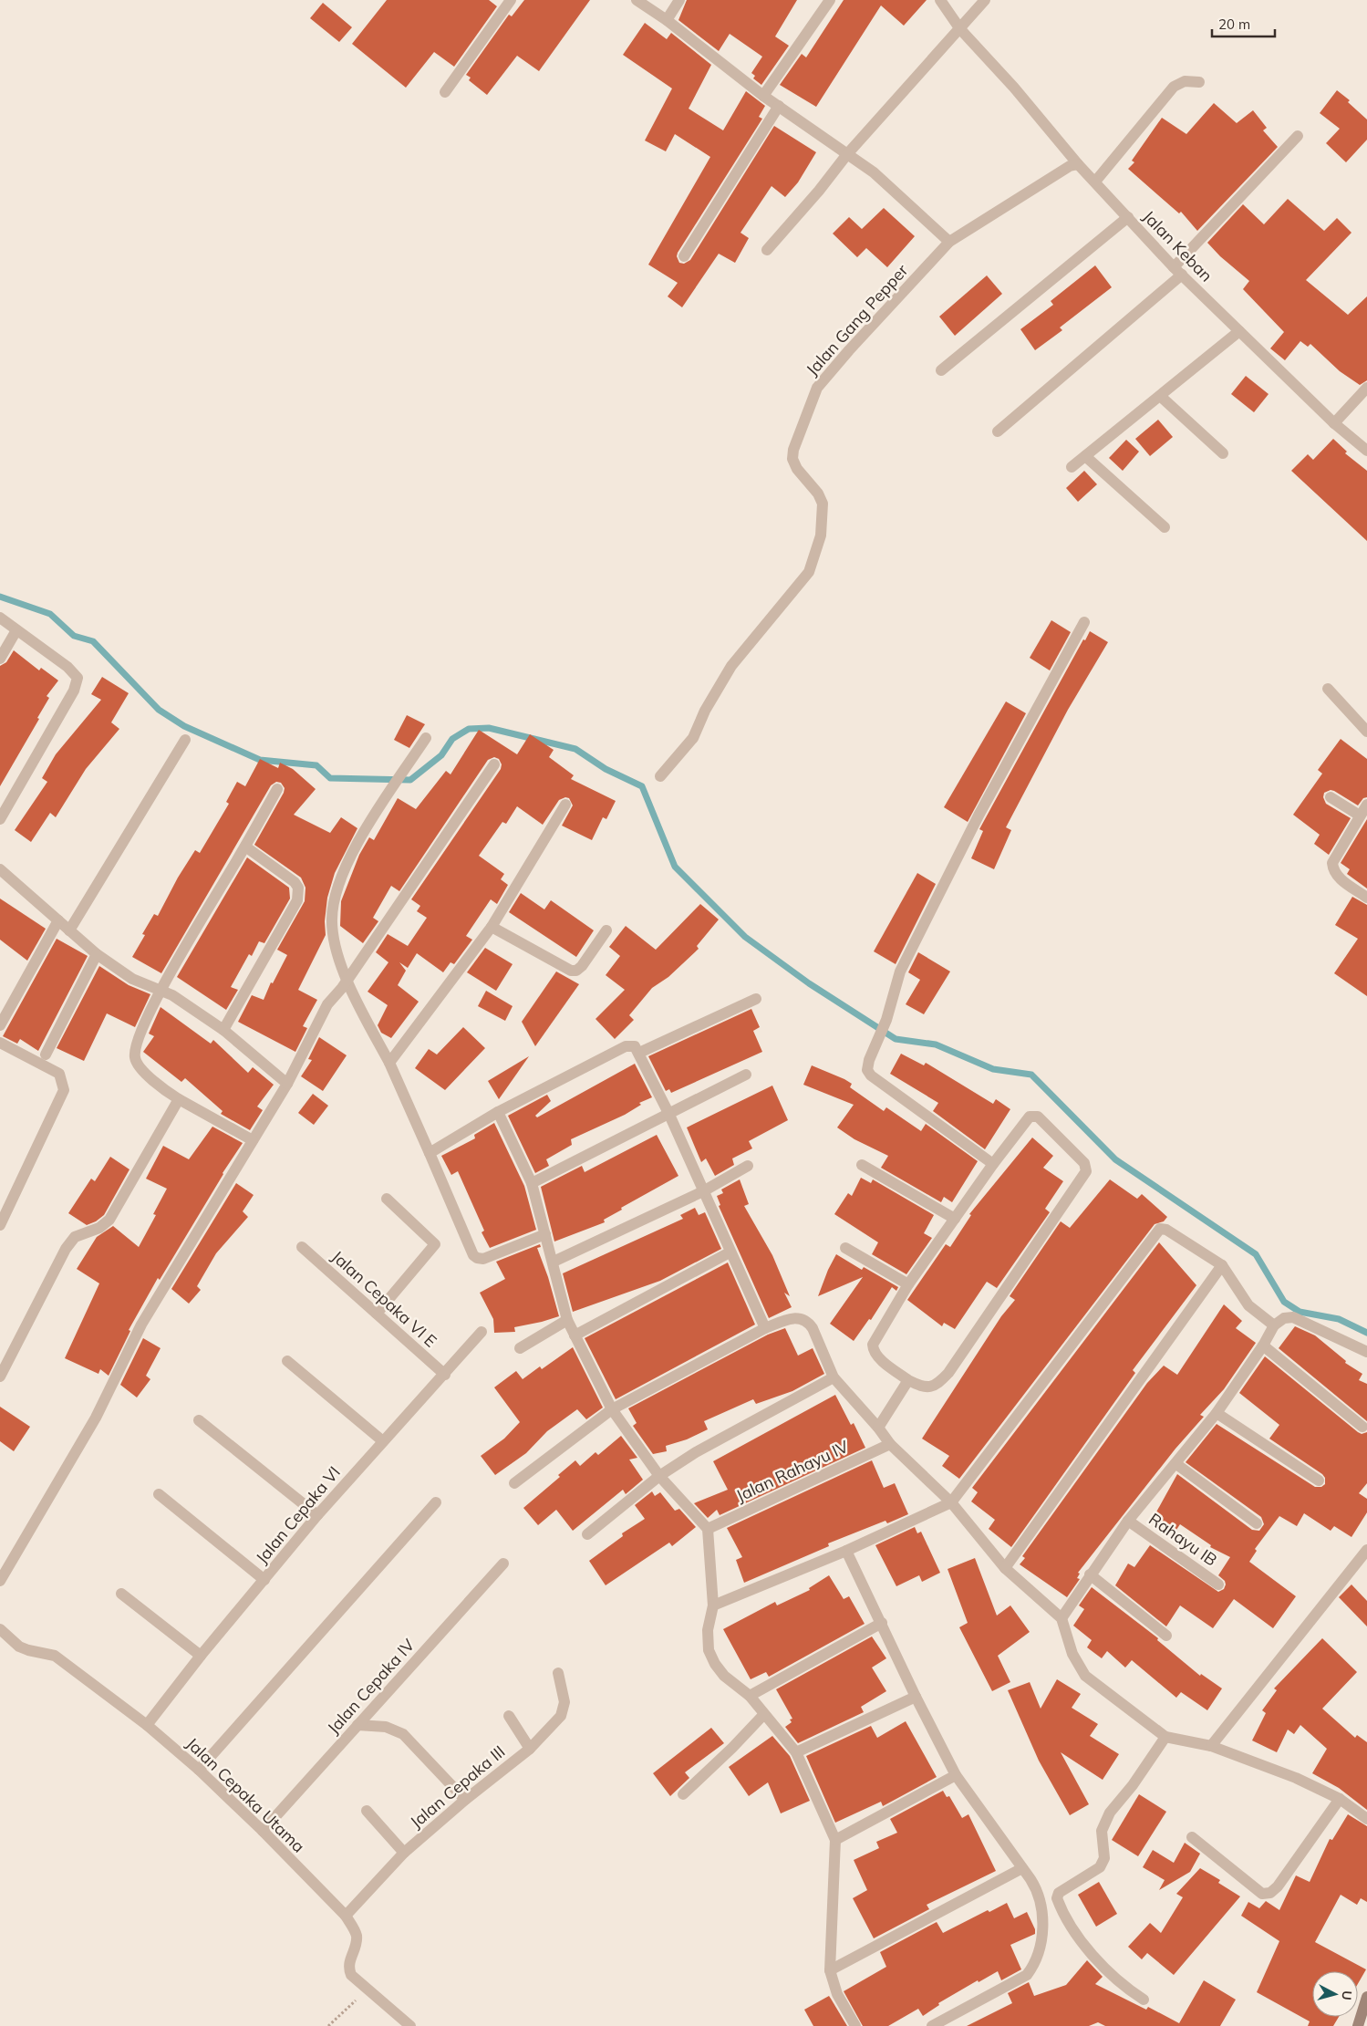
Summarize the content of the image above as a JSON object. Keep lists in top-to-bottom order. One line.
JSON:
{"streets":{"street":["Jalan Keban","Jalan Gang Pepper","Jalan Cepaka VI E","Jalan Rahayu IV","Jalan Cepaka VI","Rahayu IB","Jalan Cepaka IV","Jalan Cepaka III","Jalan Cepaka Utama"]},"crossings":[["Jalan Cepaka VI E","Jalan Cepaka VI"],["Jalan Cepaka VI","Jalan Cepaka Utama"],["Jalan Cepaka IV","Jalan Cepaka Utama"],["Jalan Cepaka III","Jalan Cepaka Utama"]],"scale_bar":"20 m","north":"right"}
